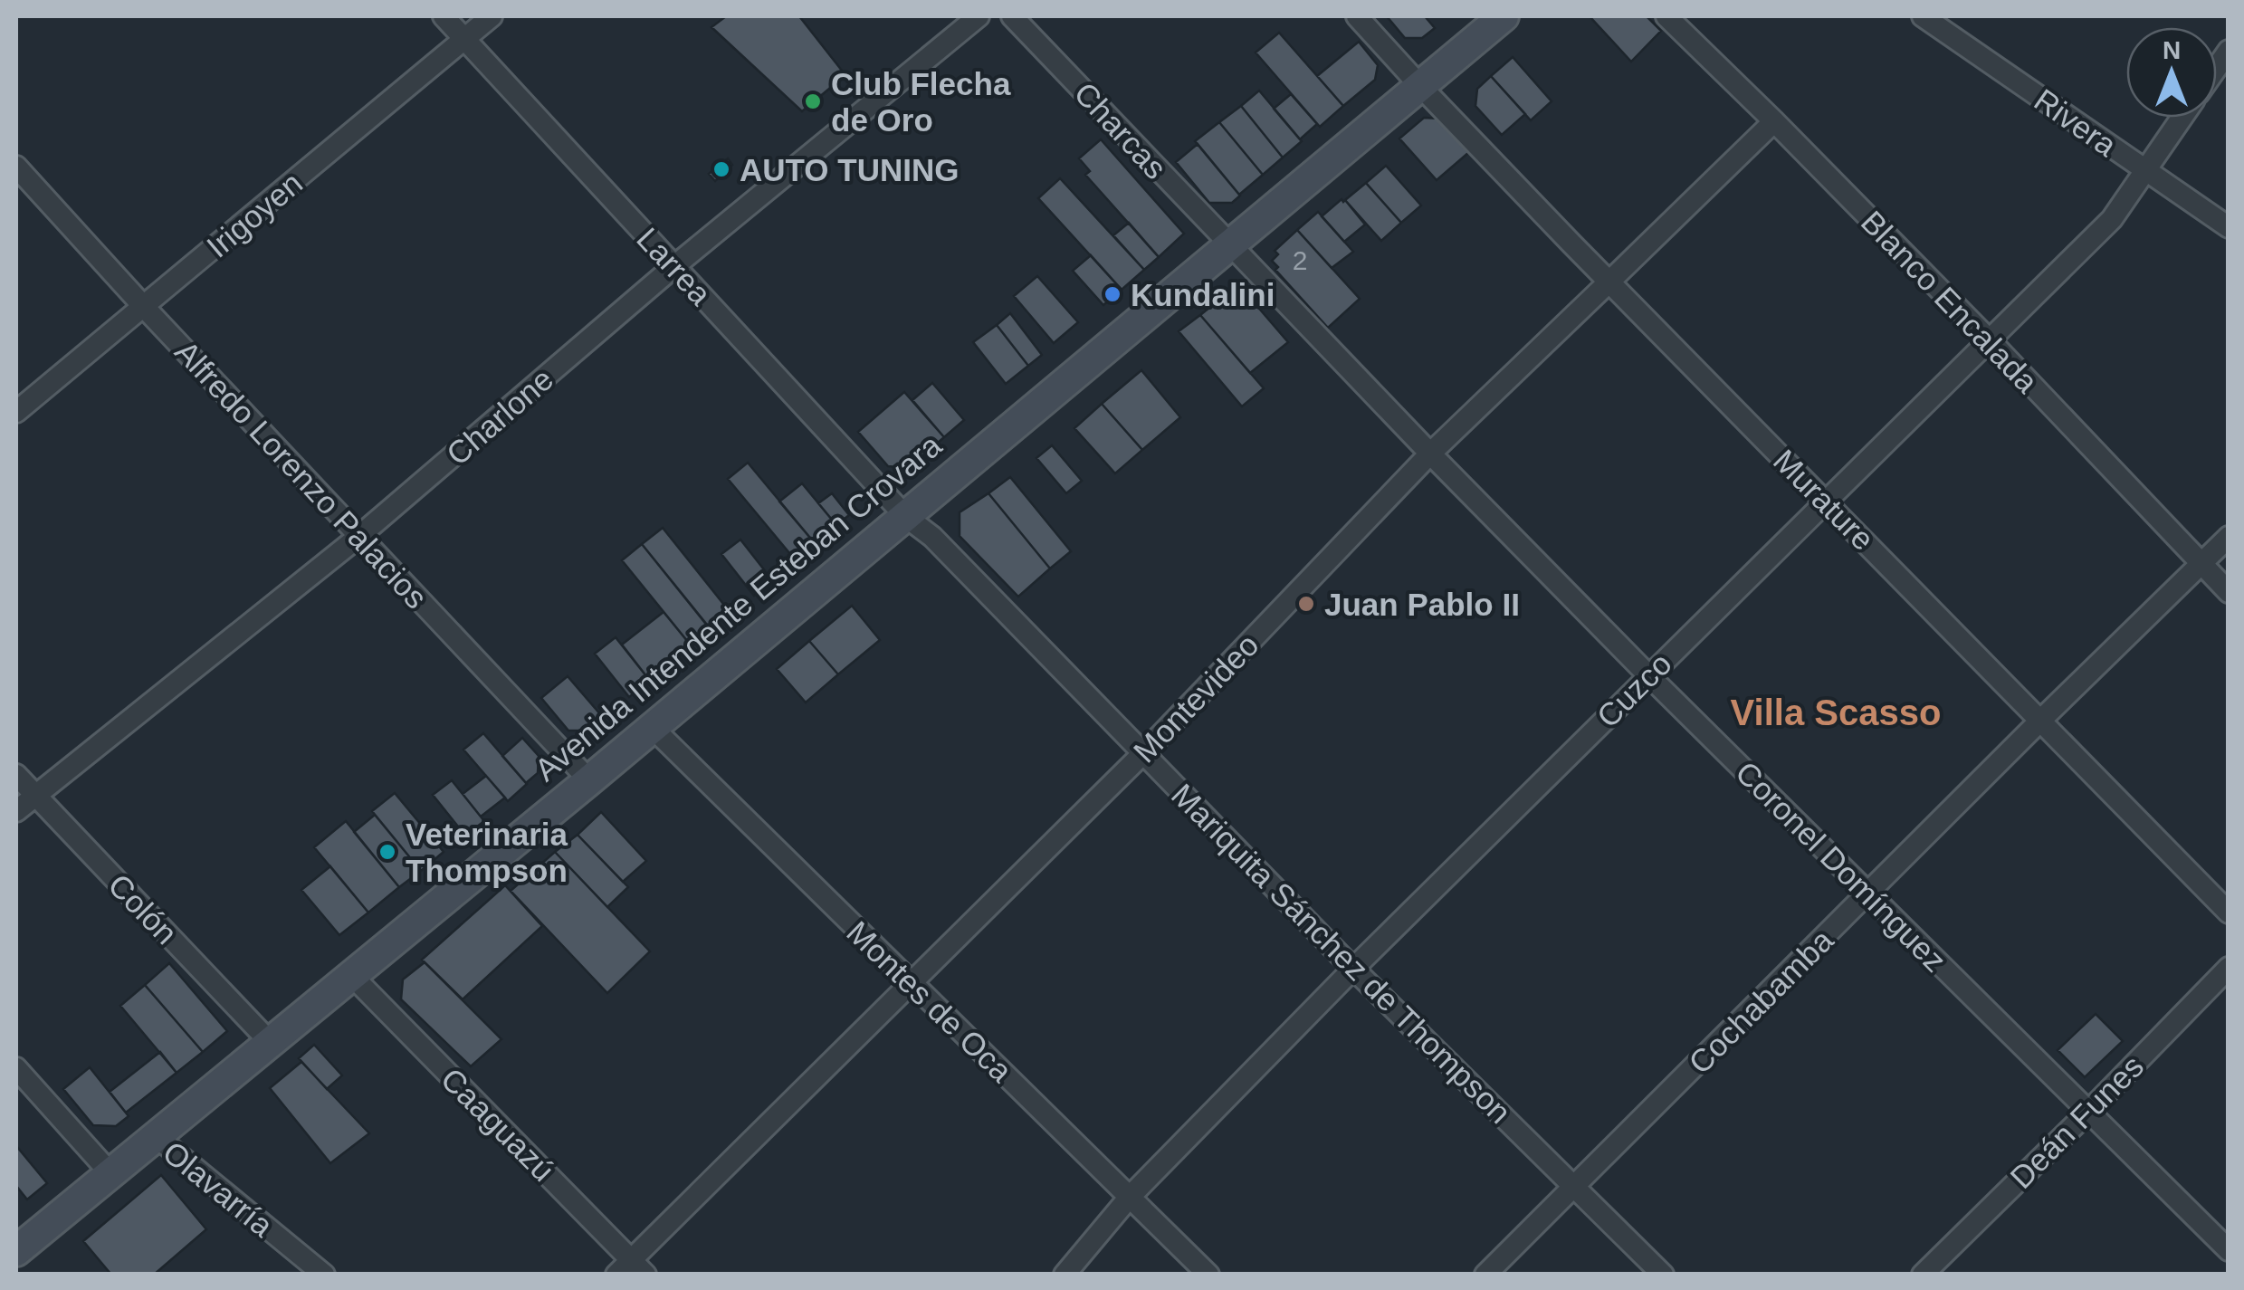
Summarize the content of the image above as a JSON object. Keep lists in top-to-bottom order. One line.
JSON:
{"streets":{"main road":["Avenida Intendente Esteban Crovara"],"street":["Rivera","Charcas","Irigoyen","Larrea","Blanco Encalada","Charlone","Alfredo Lorenzo Palacios","Murature","Cuzco","Montevideo","Coronel Domínguez","Colón","Mariquita Sánchez de Thompson","Montes de Oca","Cochabamba","Deán Funes","Caaguazú","Olavarría"]},"crossings":[["Rivera","Cuzco"],["Charcas","Avenida Intendente Esteban Crovara"],["Charcas","Coronel Domínguez"],["Irigoyen","Larrea"],["Irigoyen","Alfredo Lorenzo Palacios"],["Larrea","Charlone"],["Larrea","Avenida Intendente Esteban Crovara"],["Larrea","Mariquita Sánchez de Thompson"],["Blanco Encalada","Cuzco"],["Blanco Encalada","Montevideo"],["Blanco Encalada","Cochabamba"],["Charlone","Alfredo Lorenzo Palacios"],["Charlone","Colón"],["Alfredo Lorenzo Palacios","Avenida Intendente Esteban Crovara"],["Murature","Avenida Intendente Esteban Crovara"],["Murature","Cuzco"],["Murature","Montevideo"],["Murature","Cochabamba"],["Avenida Intendente Esteban Crovara","Coronel Domínguez"],["Avenida Intendente Esteban Crovara","Colón"],["Avenida Intendente Esteban Crovara","Mariquita Sánchez de Thompson"],["Avenida Intendente Esteban Crovara","Montes de Oca"],["Avenida Intendente Esteban Crovara","Caaguazú"],["Avenida Intendente Esteban Crovara","Olavarría"],["Cuzco","Coronel Domínguez"],["Cuzco","Mariquita Sánchez de Thompson"],["Cuzco","Montes de Oca"],["Montevideo","Coronel Domínguez"],["Montevideo","Mariquita Sánchez de Thompson"],["Montevideo","Montes de Oca"],["Montevideo","Caaguazú"],["Coronel Domínguez","Cochabamba"],["Coronel Domínguez","Deán Funes"],["Mariquita Sánchez de Thompson","Cochabamba"]],"districts":["Villa Scasso"],"places":["Club Flecha de Oro","AUTO TUNING","Kundalini","Juan Pablo II","Veterinaria Thompson"],"house_numbers":["2"],"north":"top"}
